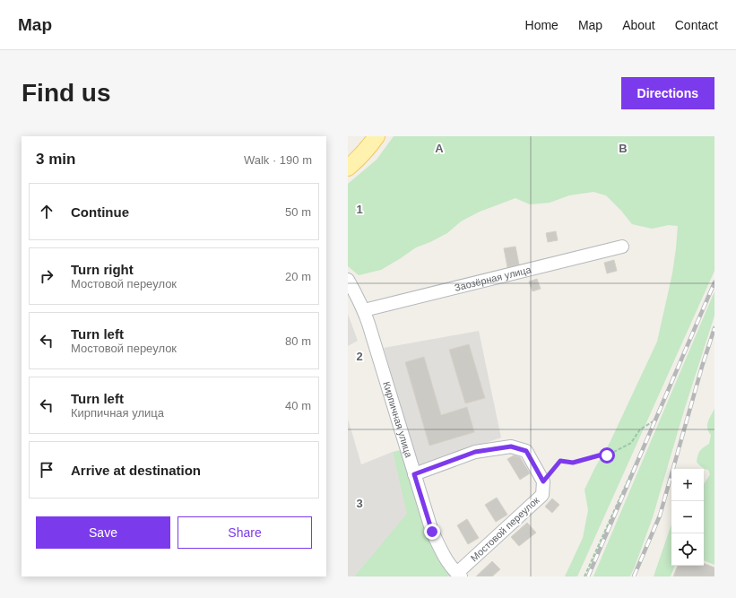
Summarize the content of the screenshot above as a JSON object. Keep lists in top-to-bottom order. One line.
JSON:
{"streets":{"street":["Заозёрная улица","Кирпичная улица","Мостовой переулок"]},"crossings":[["Заозёрная улица","Кирпичная улица"],["Кирпичная улица","Мостовой переулок"]],"page":{"header":"Map","nav":["Home","Map","About","Contact"],"buttons":["Directions",["Save","Share"]],"title":"Find us","heading":["3 min","Walk · 190 m"],"list":[["Continue","50 m"],["Turn right","Мостовой переулок","20 m"],["Turn left","Мостовой переулок","80 m"],["Turn left","Кирпичная улица","40 m"],"Arrive at destination"],"map_buttons":["+","−"]},"grid":{"columns":["A","B"],"rows":["1","2","3"]}}
